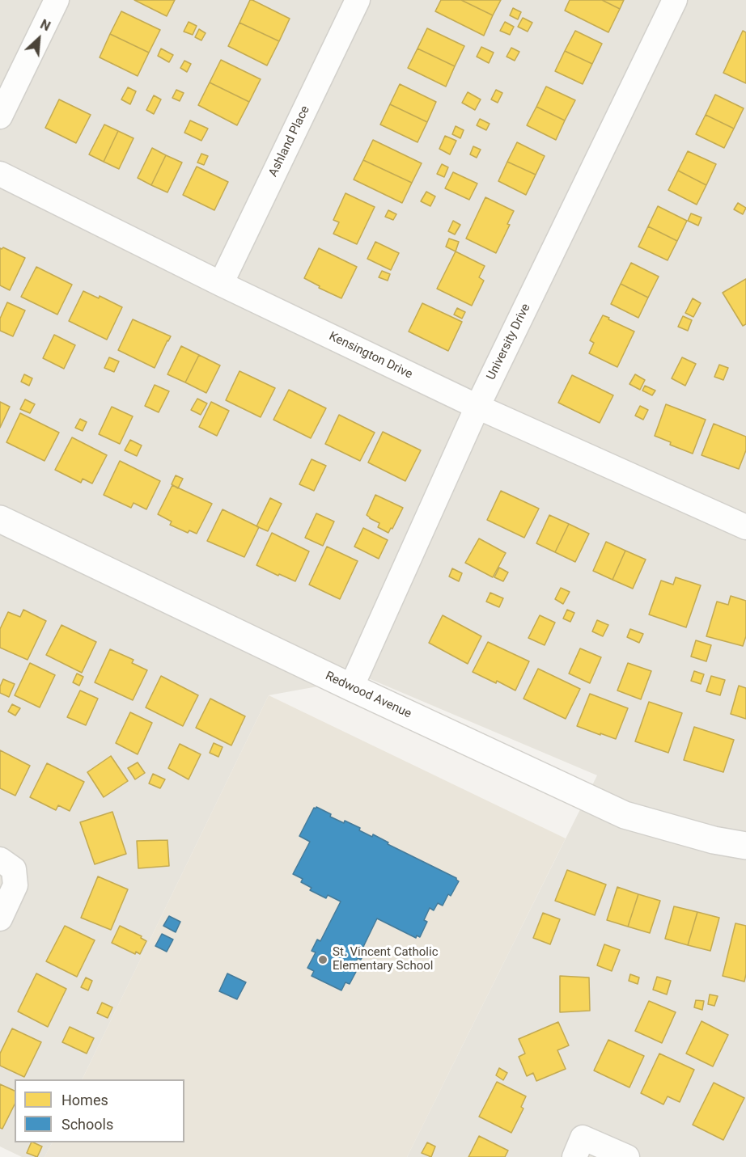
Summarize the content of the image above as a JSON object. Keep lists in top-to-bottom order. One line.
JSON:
{"streets":{"street":["Ashland Place","University Drive","Kensington Drive","Redwood Avenue"]},"crossings":[["Ashland Place","Kensington Drive"],["University Drive","Kensington Drive"],["University Drive","Redwood Avenue"]],"places":["St. Vincent Catholic Elementary School"],"legend":["Homes","Schools"],"north":"top right"}
